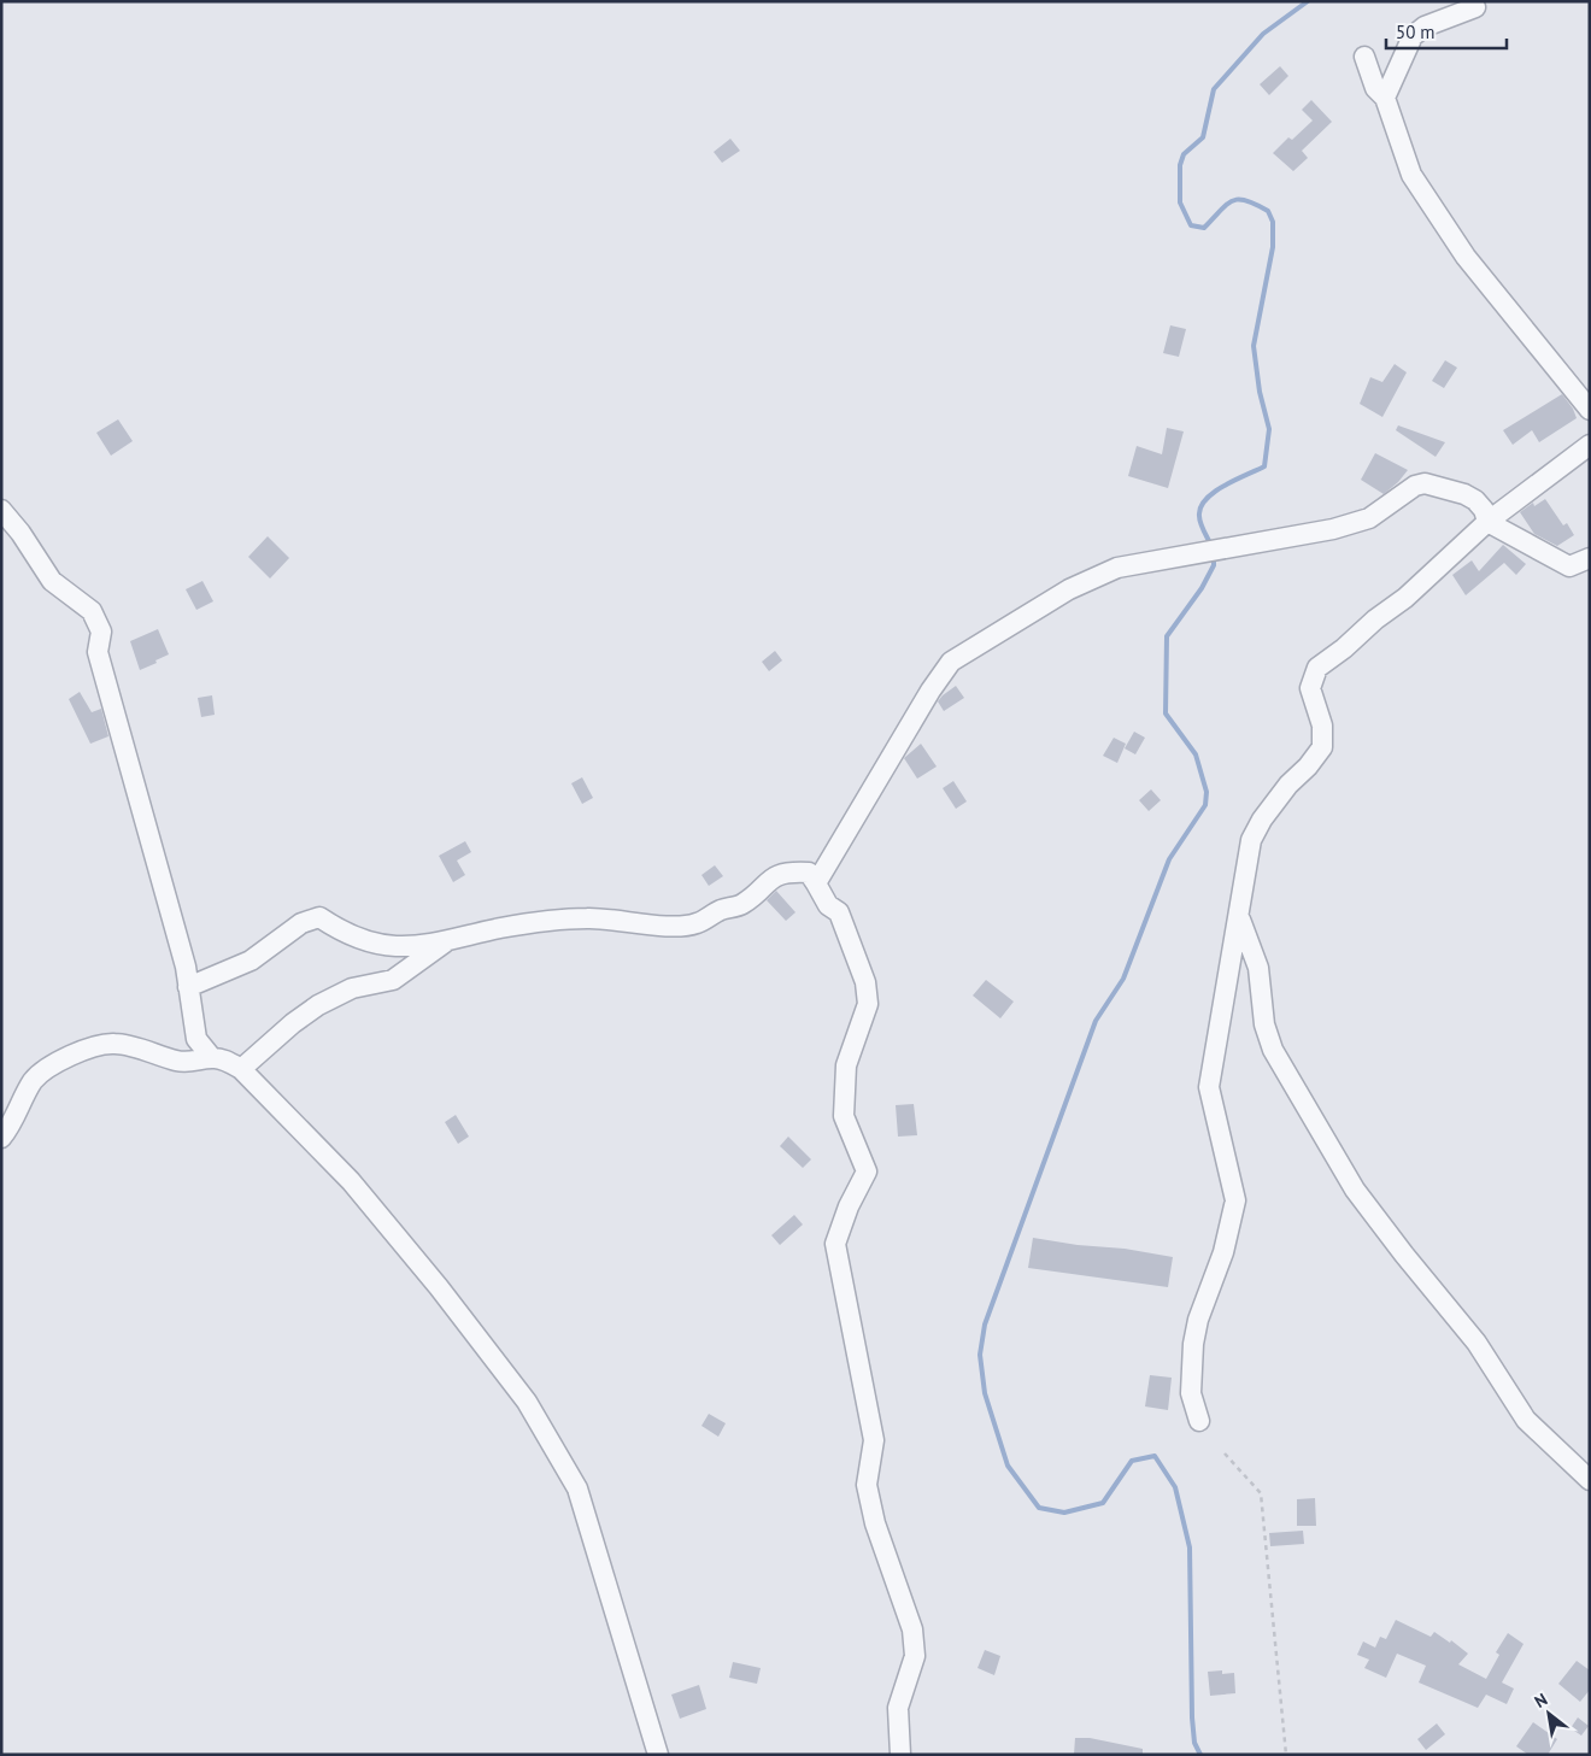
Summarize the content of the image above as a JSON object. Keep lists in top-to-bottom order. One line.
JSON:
{"scale_bar":"50 m","north":"top left"}
